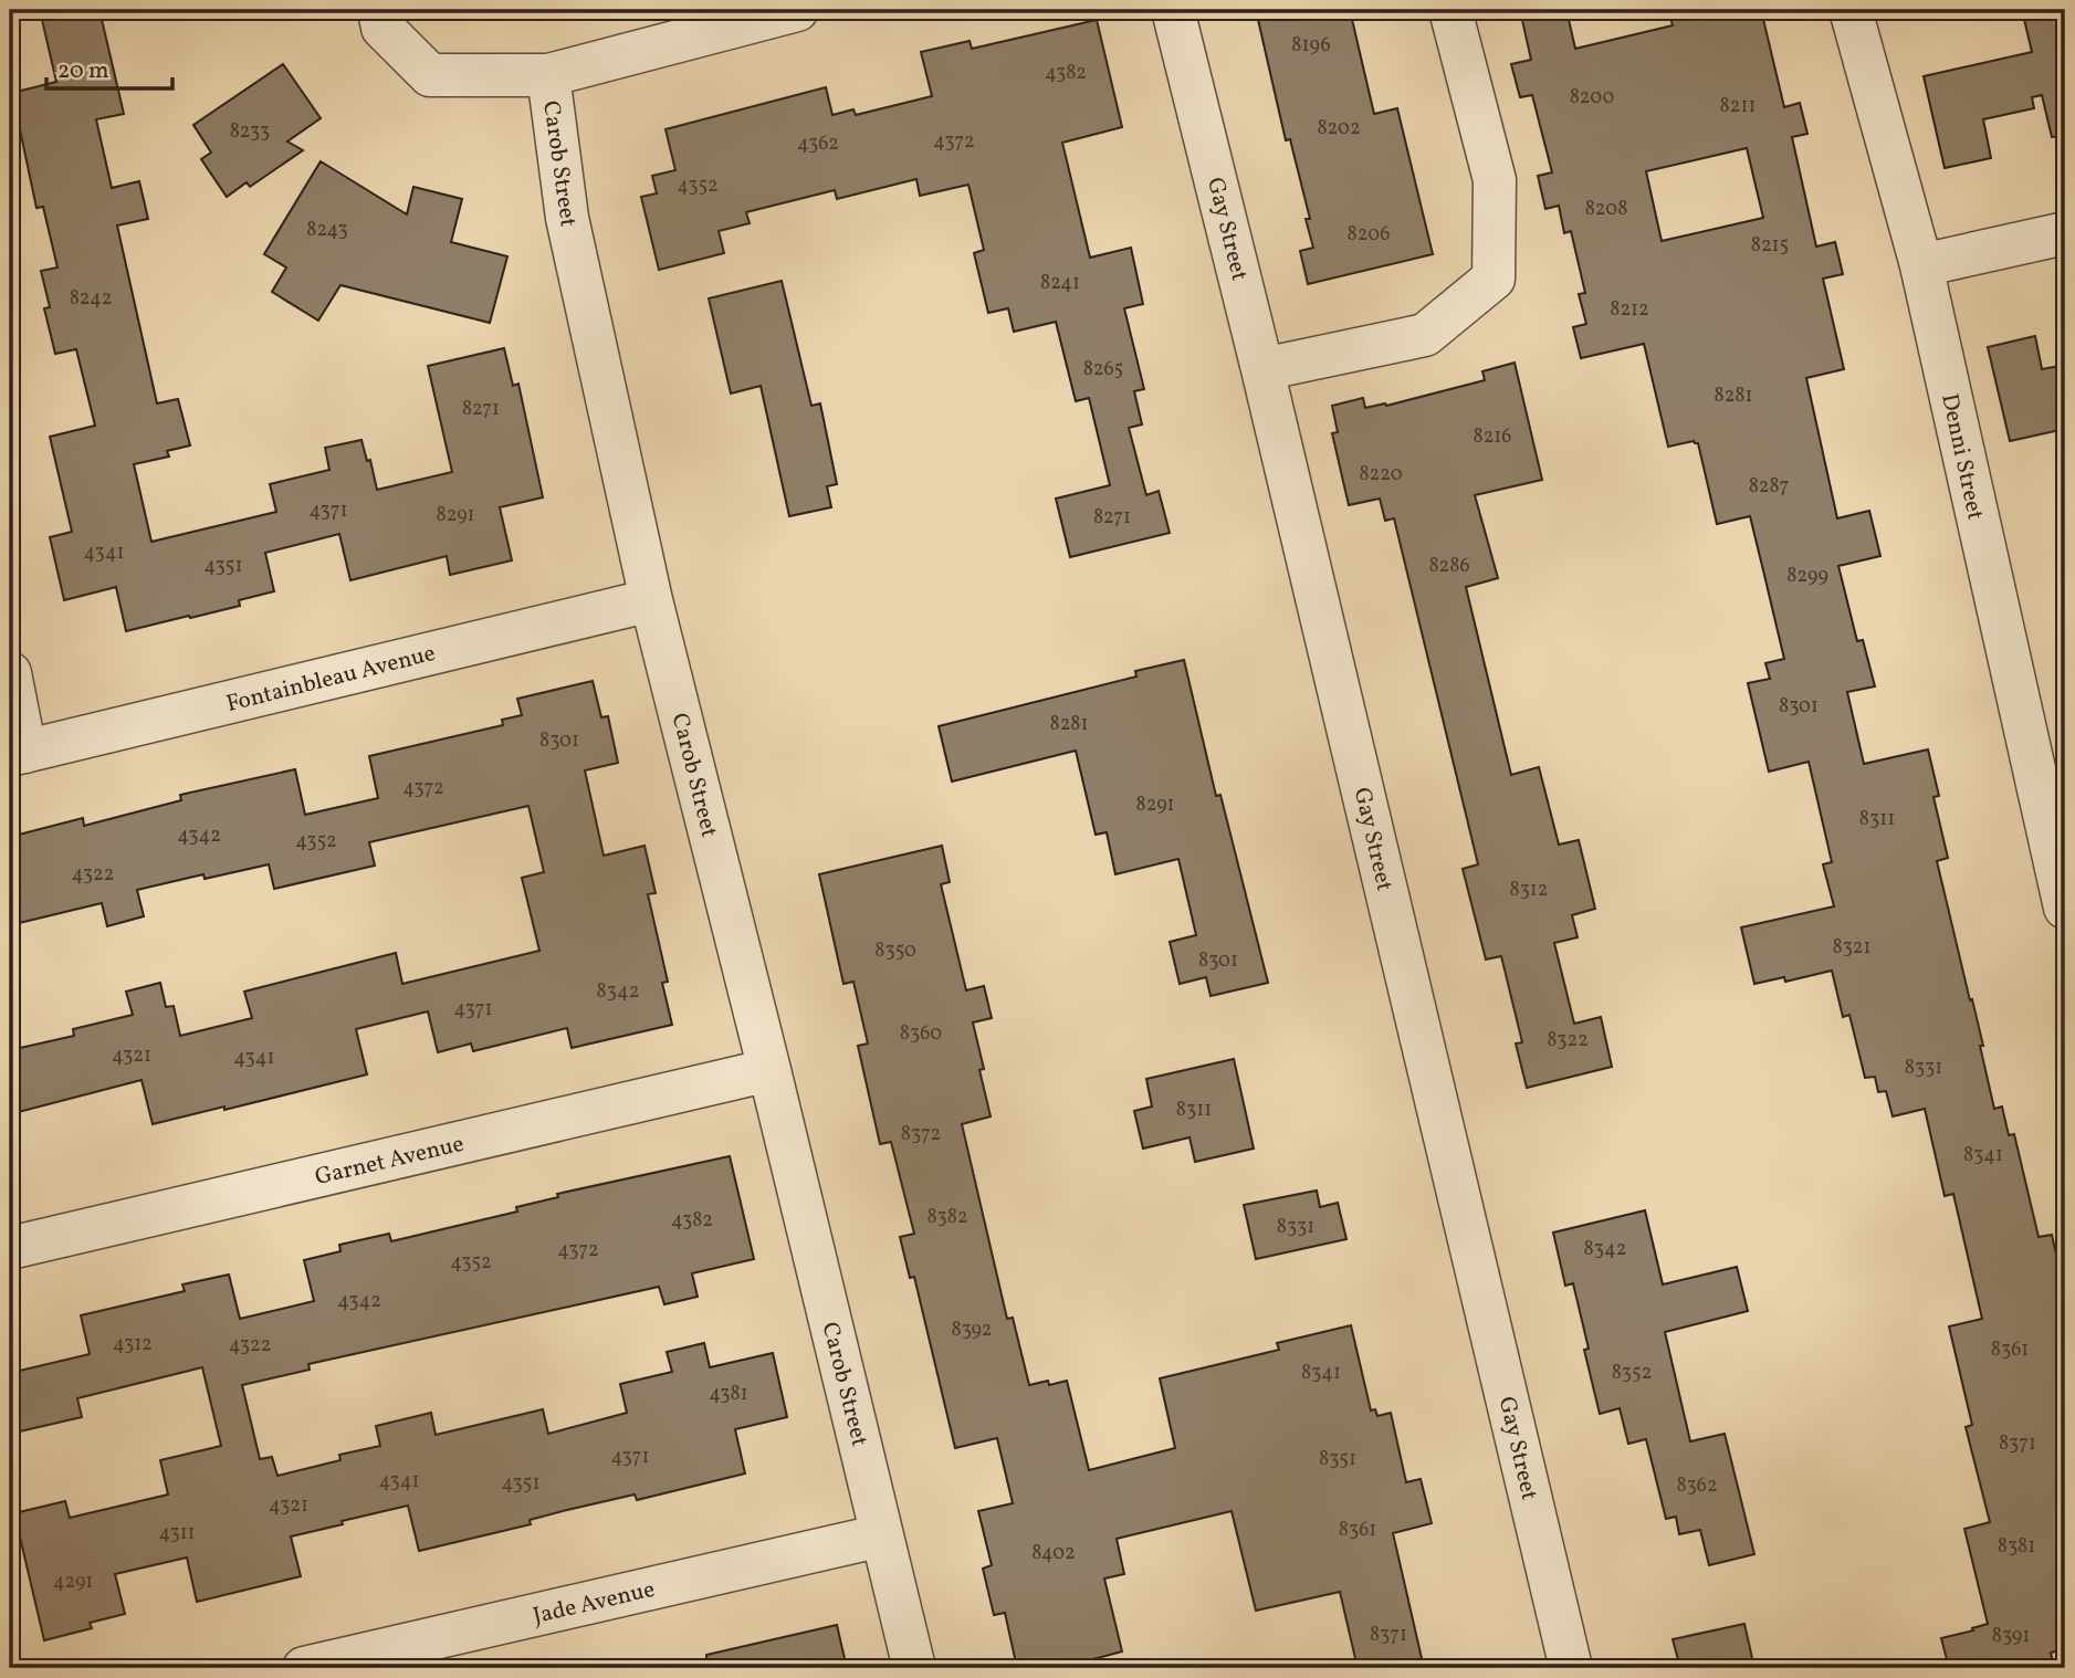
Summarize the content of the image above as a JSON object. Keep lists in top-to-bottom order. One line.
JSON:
{"streets":{"street":["Carob Street","Gay Street","Denni Street","Fontainbleau Avenue","Garnet Avenue","Jade Avenue"]},"crossings":[["Carob Street","Fontainbleau Avenue"],["Carob Street","Garnet Avenue"],["Carob Street","Jade Avenue"]],"house_numbers":["8196","4382","8200","8211","8202","8233","4372","4362","4352","8208","8243","8206","8215","8241","8242","8212","8265","8281","8271","8216","8220","8287","4371","8291","8271","4341","4351","8286","8299","8301","8281","8301","4372","8291","8311","4342","4352","4322","8312","8321","8350","8301","8342","4371","8360","8322","4321","4341","8331","8311","8372","8341","8382","4382","8331","8342","4372","4352","4342","8392","4312","4322","8361","8341","8352","4381","8371","4371","8351","4341","4351","8362","4321","8361","4311","8381","8402","4291","8371","8391"],"scale_bar":"20 m"}
